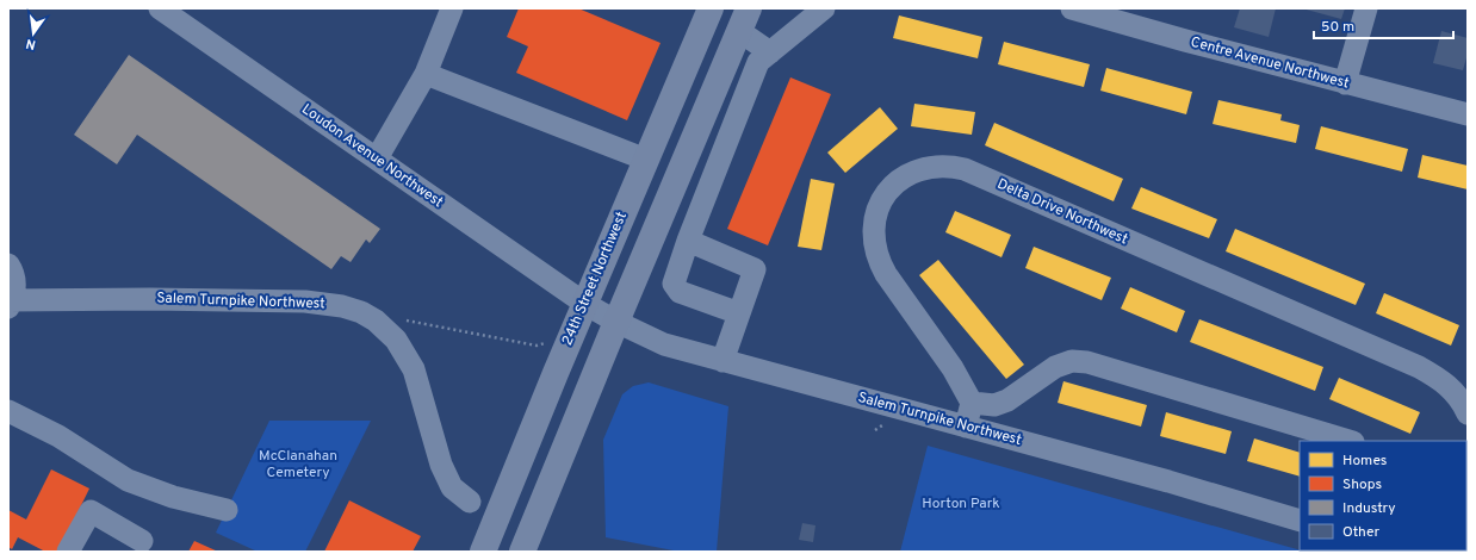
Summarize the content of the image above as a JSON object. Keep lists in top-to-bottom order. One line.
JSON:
{"streets":{"main road":["24th Street Northwest"],"street":["Centre Avenue Northwest","Loudon Avenue Northwest","Delta Drive Northwest","Salem Turnpike Northwest"]},"crossings":[["Loudon Avenue Northwest","24th Street Northwest"],["Loudon Avenue Northwest","Salem Turnpike Northwest"],["24th Street Northwest","Salem Turnpike Northwest"]],"parks":["McClanahan Cemetery","Horton Park"],"legend":["Homes","Shops","Industry","Other"],"scale_bar":"50 m","north":"bottom"}
